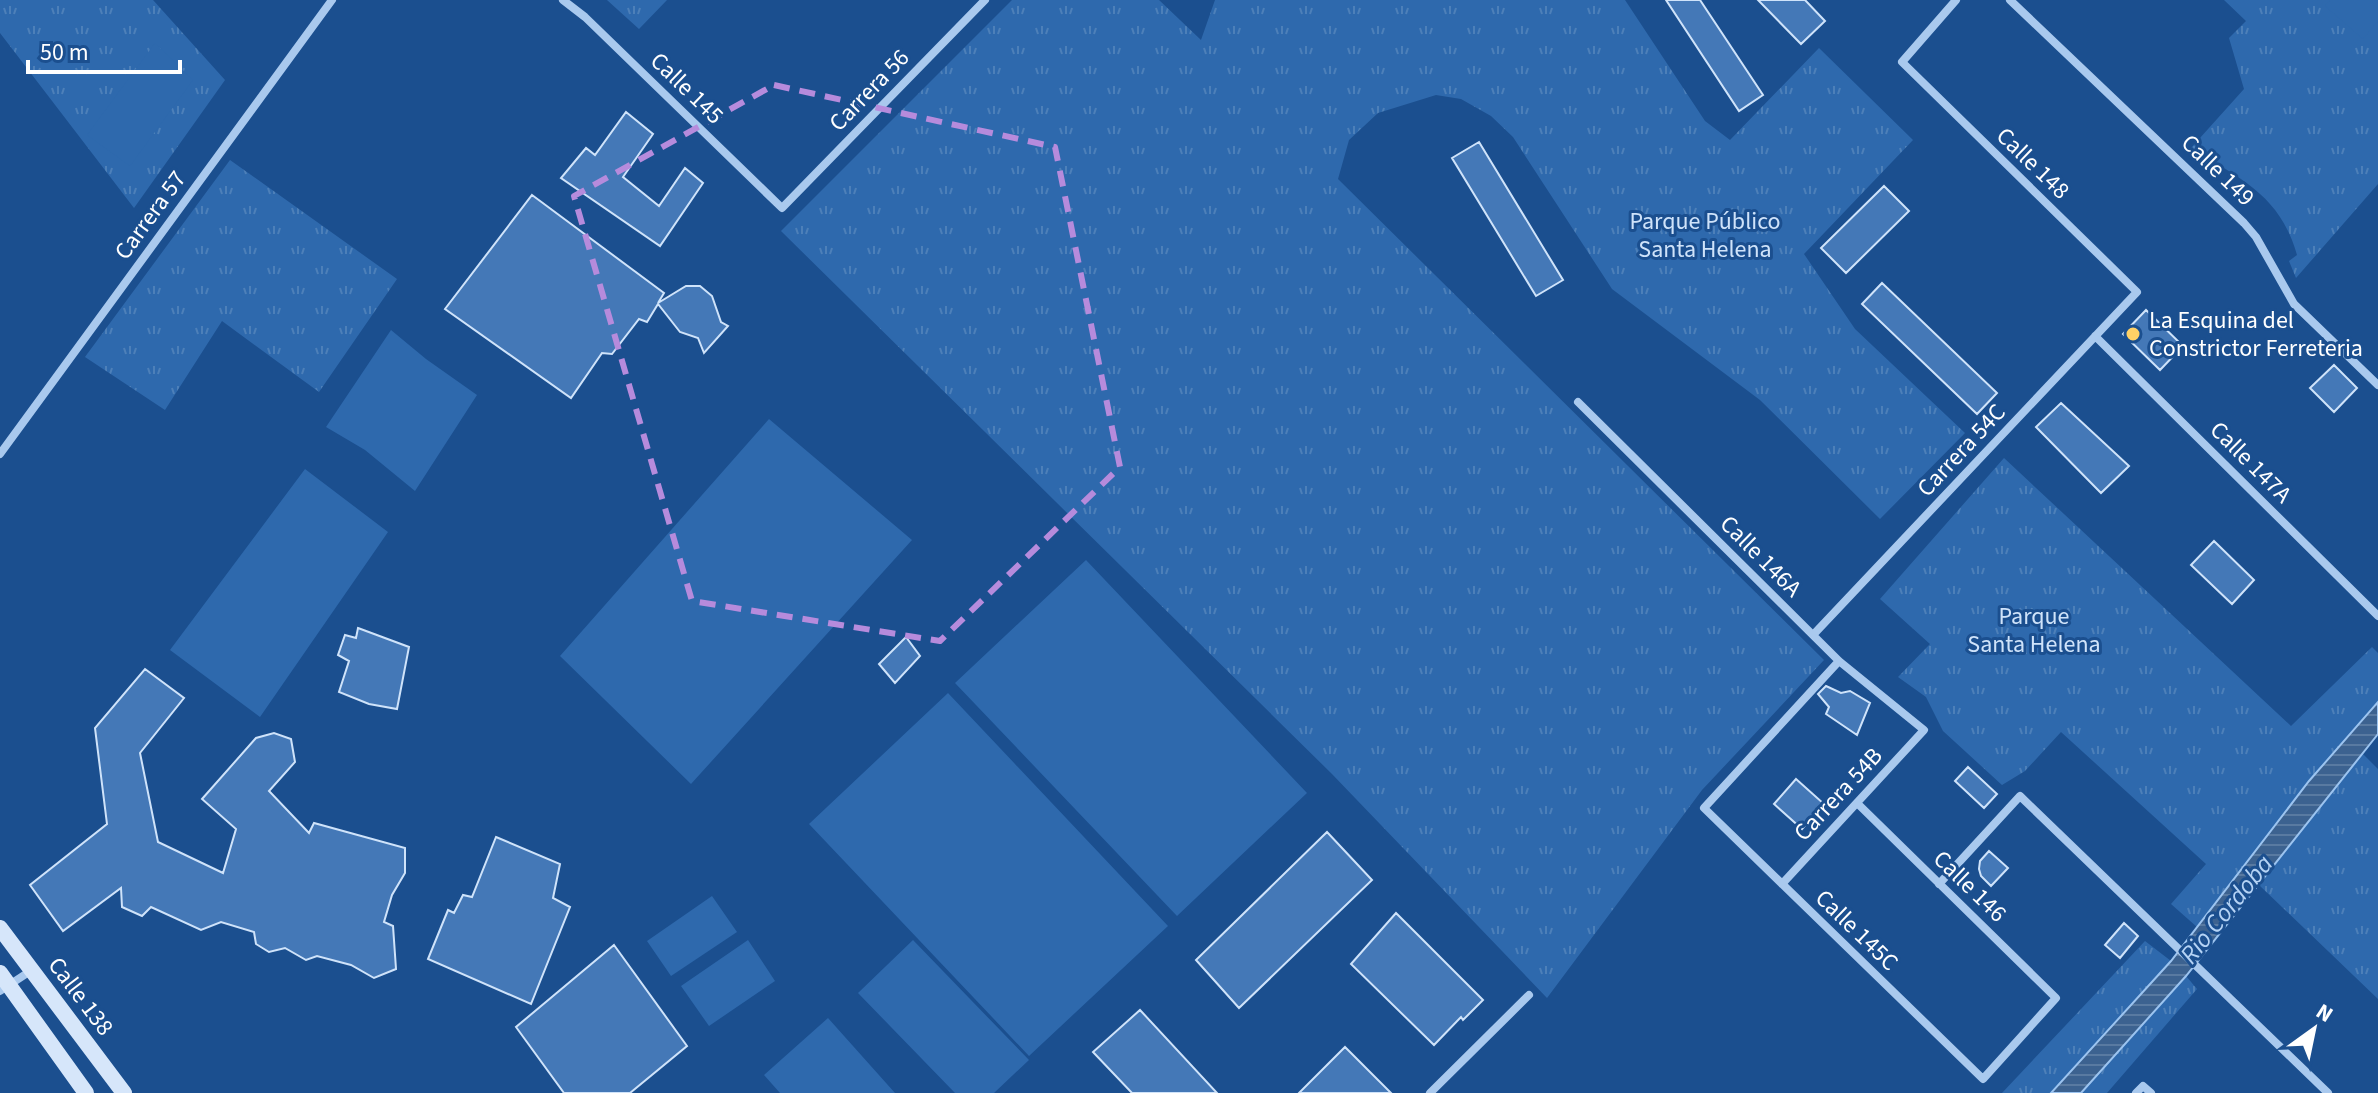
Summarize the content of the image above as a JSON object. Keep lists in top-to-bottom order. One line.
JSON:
{"streets":{"main road":["Calle 138"],"street":["Calle 145","Carrera 56","Calle 148","Calle 149","Carrera 57","Carrera 54C","Calle 147A","Calle 146A","Carrera 54B","Calle 146","Calle 145C"]},"crossings":[["Calle 145","Carrera 56"],["Calle 148","Carrera 54C"],["Carrera 54C","Calle 147A"],["Carrera 54C","Calle 146A"],["Calle 146A","Carrera 54B"],["Calle 146A","Calle 145C"],["Carrera 54B","Calle 146"],["Carrera 54B","Calle 145C"],["Calle 146","Calle 145C"]],"water":["Rio Cordoba"],"parks":["Parque Público Santa Helena","Parque Santa Helena"],"places":["La Esquina del Constrictor Ferreteria"],"scale_bar":"50 m","north":"top right"}
